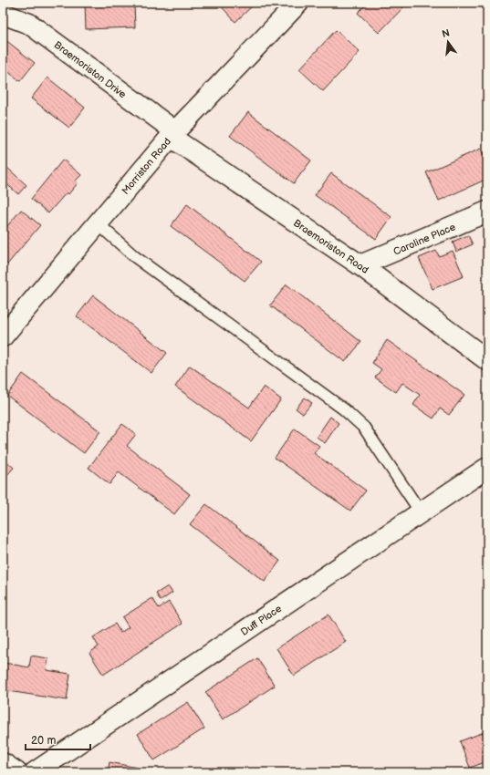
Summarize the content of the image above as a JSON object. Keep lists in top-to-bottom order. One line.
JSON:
{"streets":{"street":["Braemoriston Drive","Morriston Road","Caroline Place","Braemoriston Road","Duff Place"]},"crossings":[["Braemoriston Drive","Morriston Road"],["Braemoriston Drive","Braemoriston Road"],["Morriston Road","Braemoriston Road"],["Caroline Place","Braemoriston Road"]],"scale_bar":"20 m","north":"top"}
